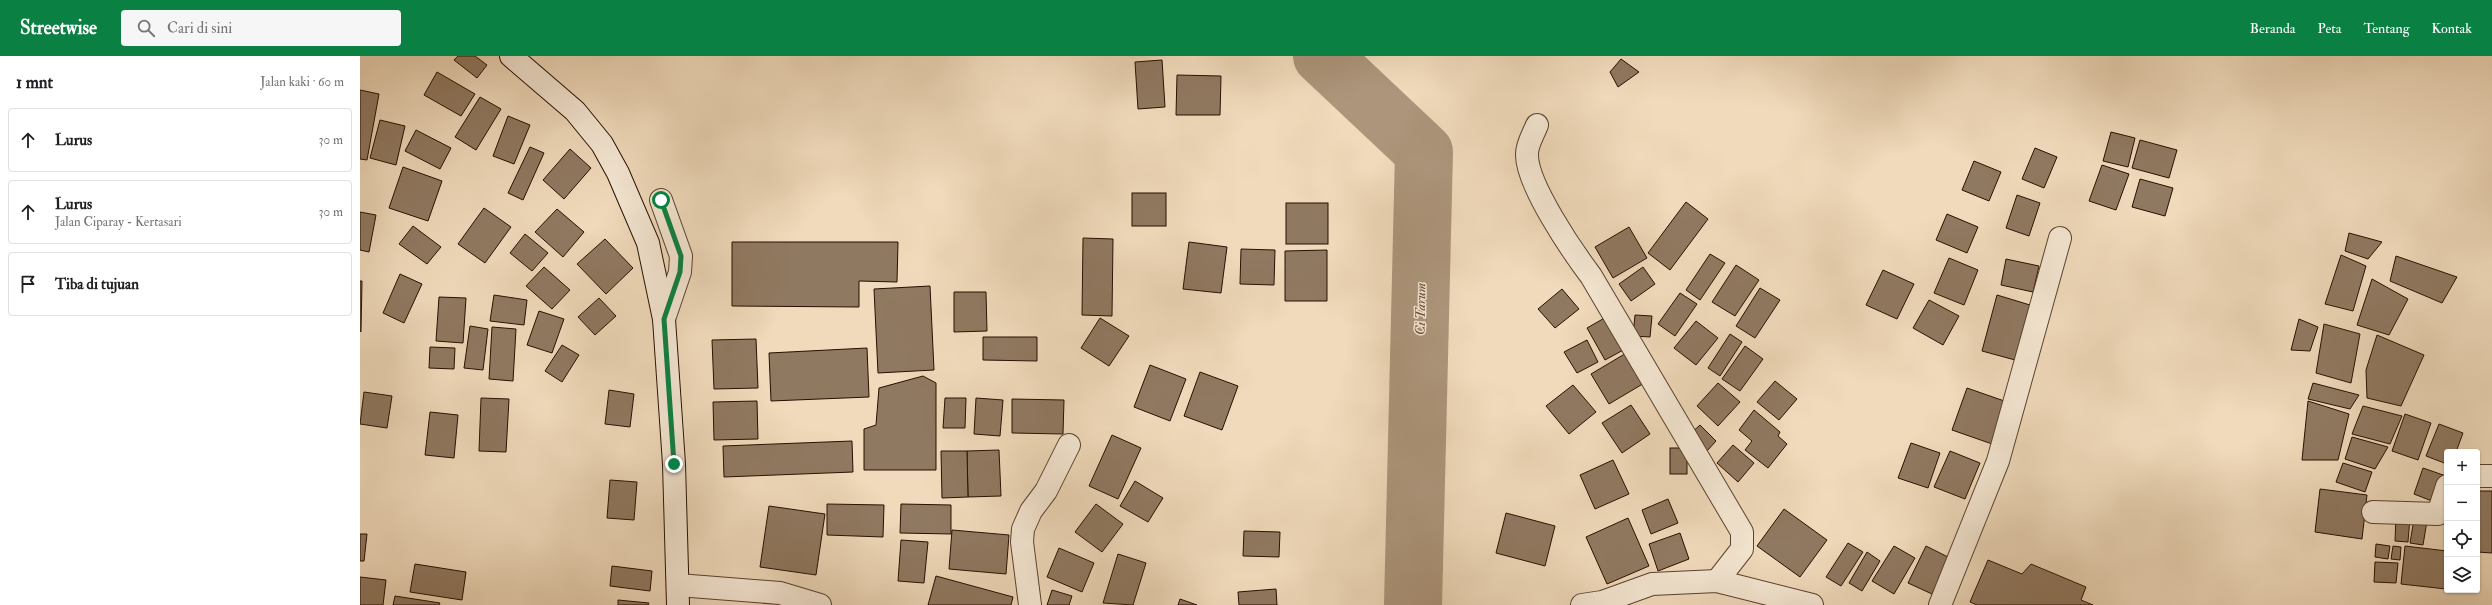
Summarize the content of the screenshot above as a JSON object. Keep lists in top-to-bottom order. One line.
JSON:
{"water":["Ci Tarum"],"page":{"header":"Streetwise","search":"Cari di sini","nav":["Beranda","Peta","Tentang","Kontak"],"heading":["1 mnt","Jalan kaki · 60 m"],"list":[["Lurus","30 m"],["Lurus","Jalan Ciparay - Kertasari","30 m"],"Tiba di tujuan"],"map_buttons":["+","−"]}}
